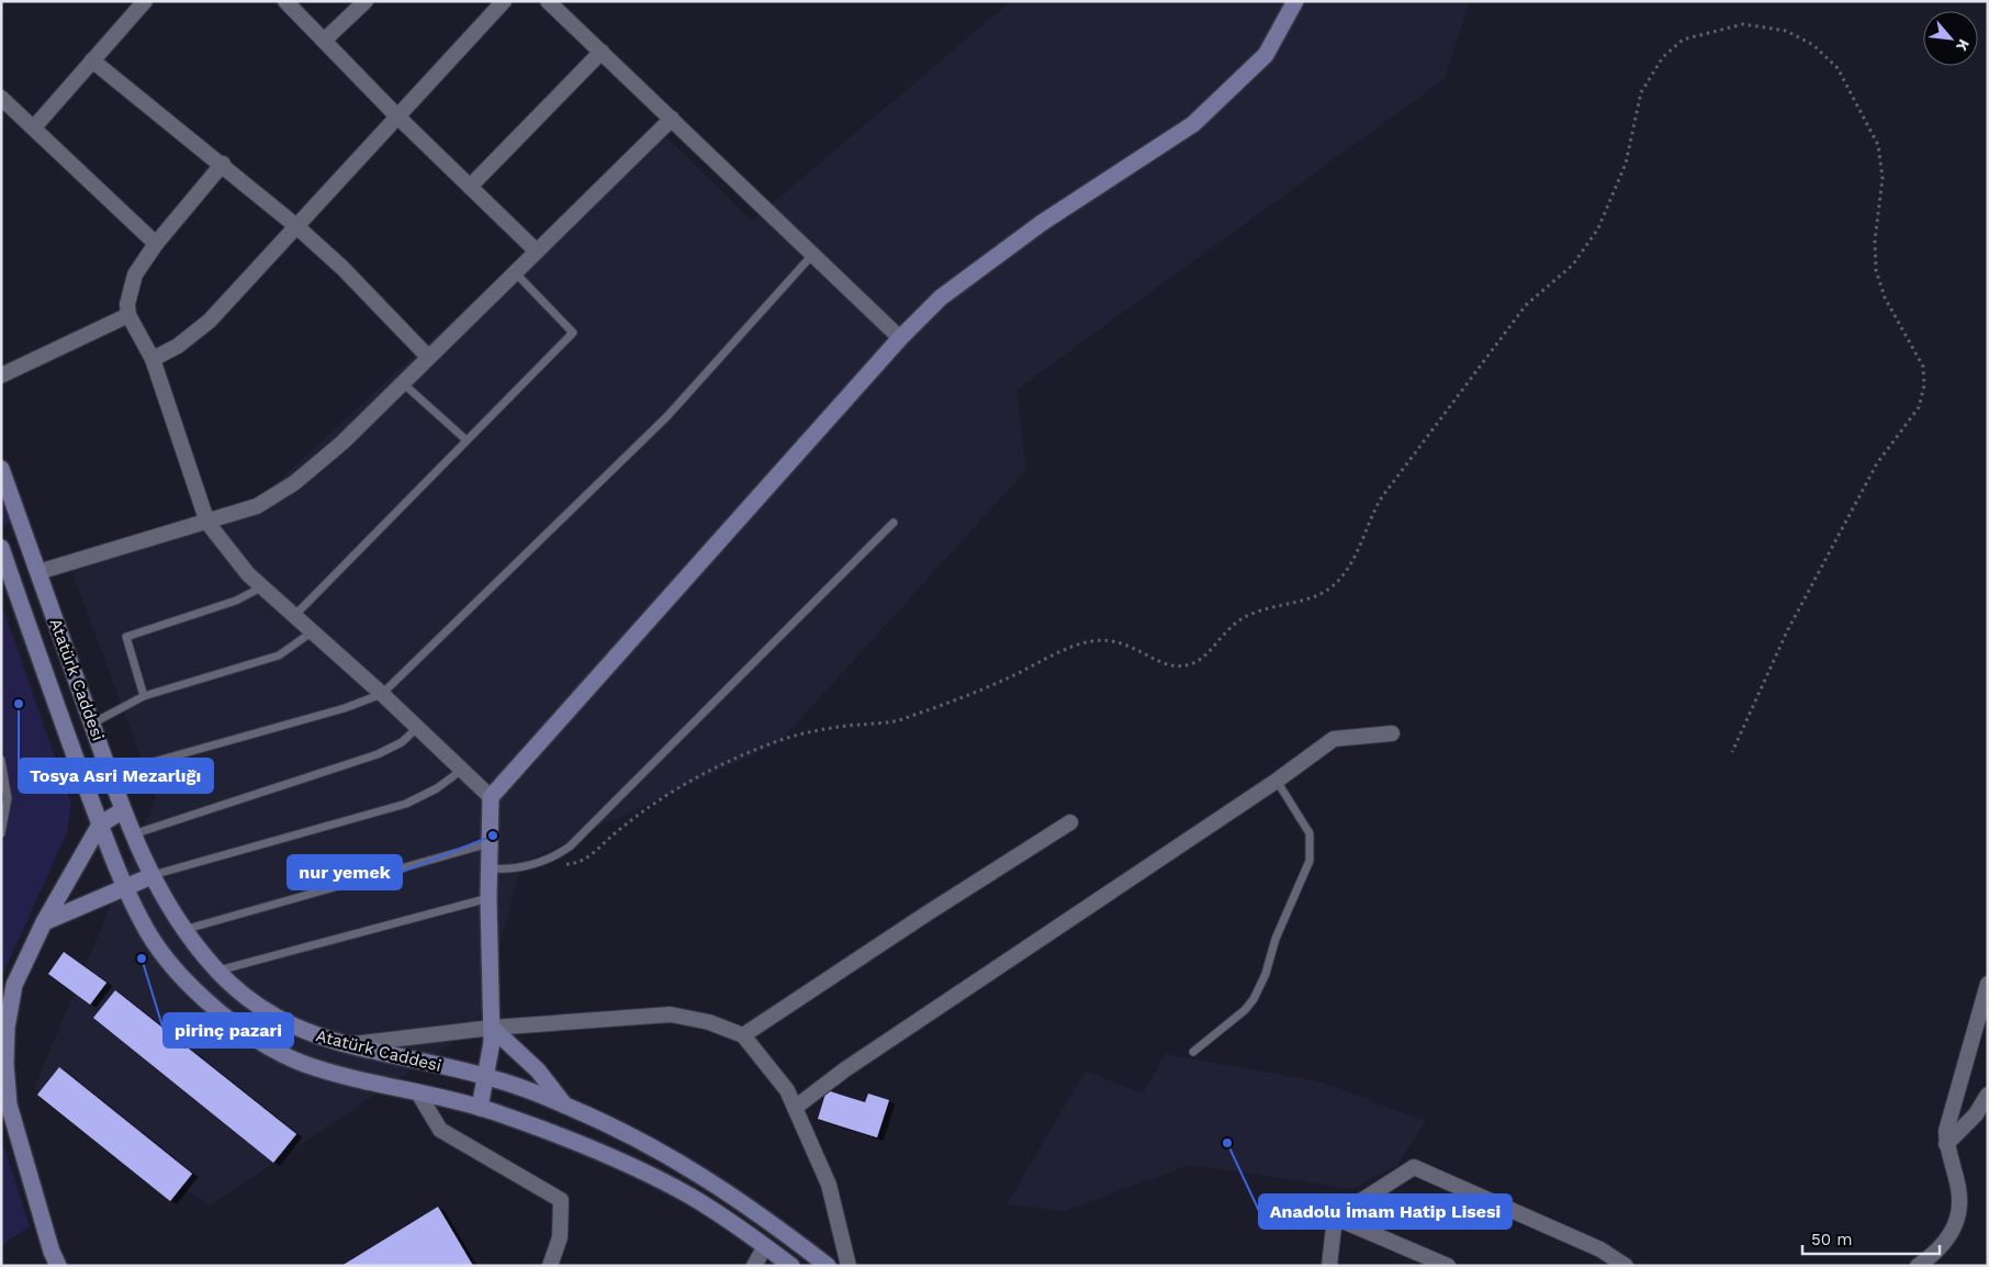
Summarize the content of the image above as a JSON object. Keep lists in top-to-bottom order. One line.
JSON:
{"streets":{"main road":["Atatürk Caddesi"]},"places":["Tosya Asri Mezarlığı","nur yemek","pirinç pazari","Anadolu İmam Hatip Lisesi"],"scale_bar":"50 m","north":"bottom right"}
